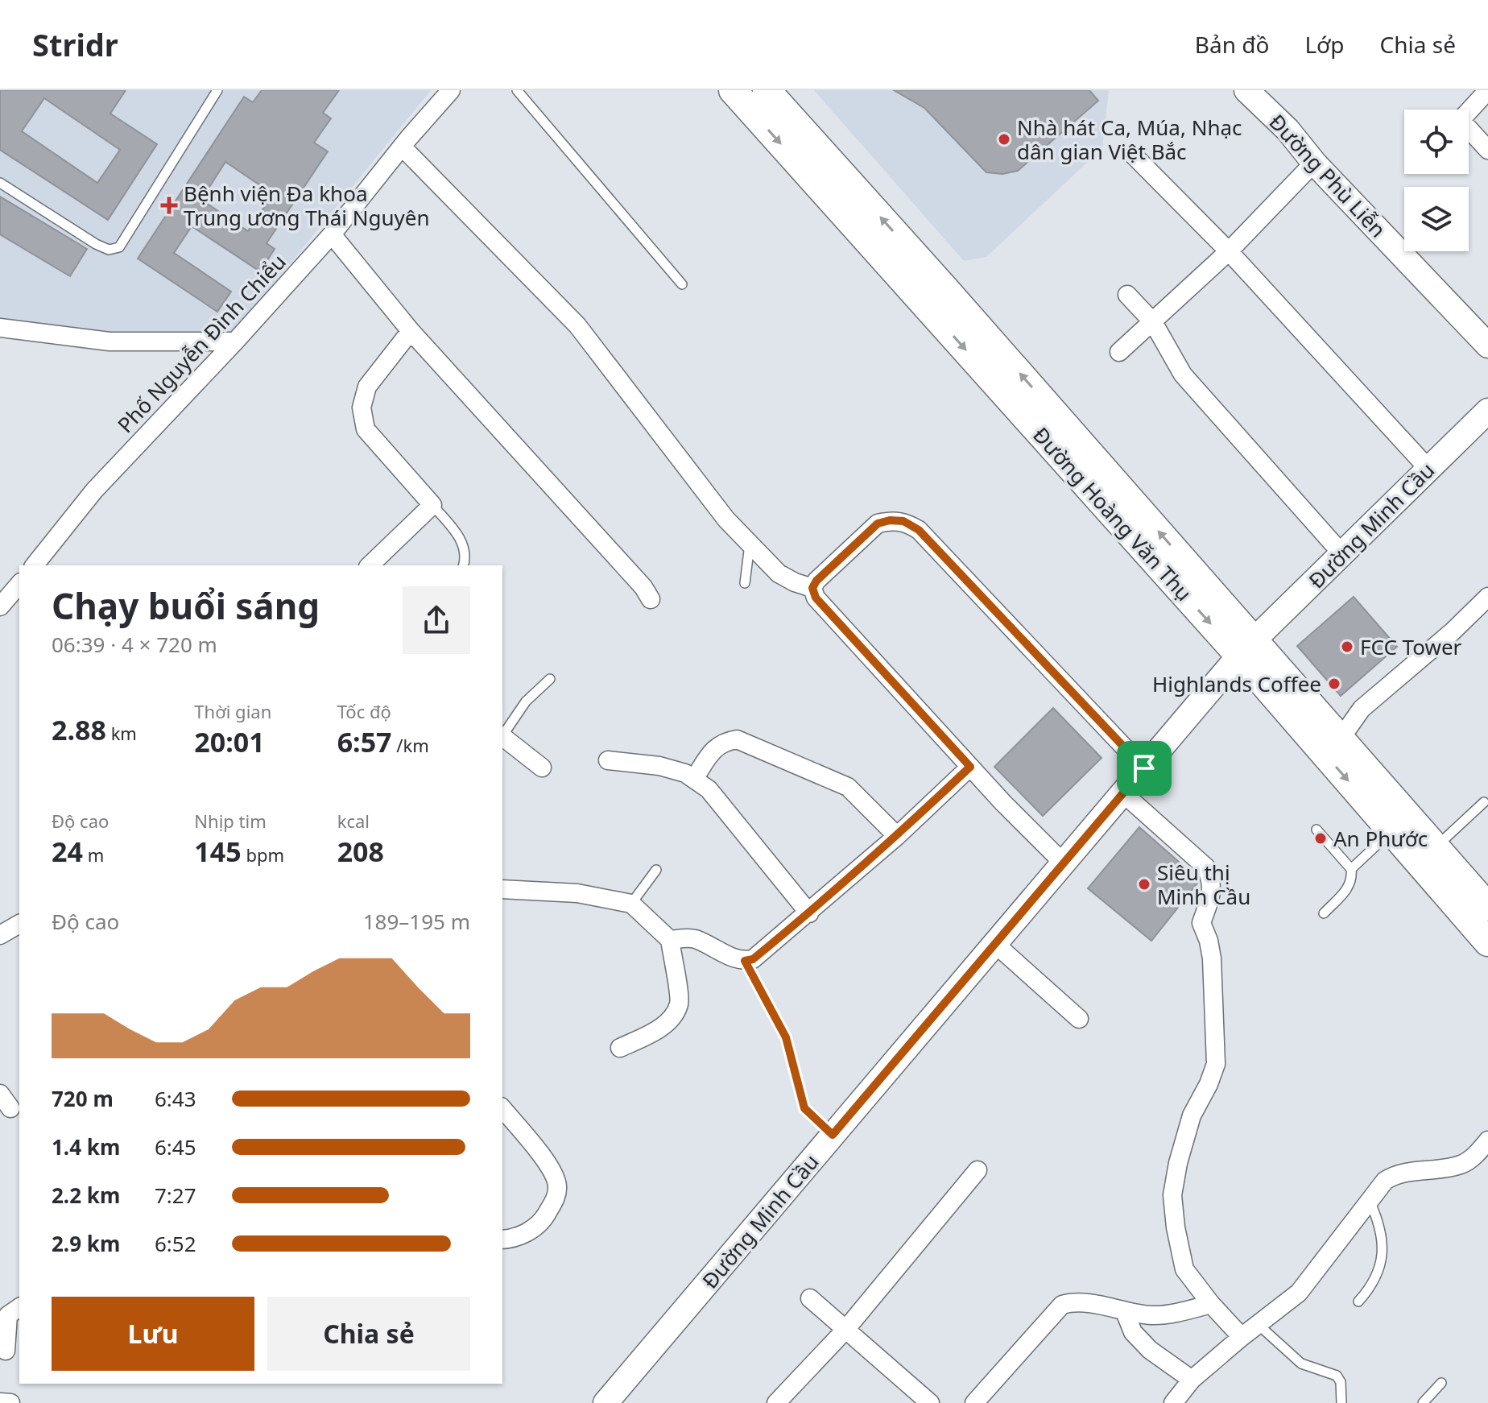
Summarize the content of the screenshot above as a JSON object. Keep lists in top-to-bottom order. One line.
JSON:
{"streets":{"main road":["Đường Hoàng Văn Thụ"],"street":["Đường Phù Liễn","Phố Nguyễn Đình Chiểu","Đường Minh Cầu"]},"crossings":[["Đường Hoàng Văn Thụ","Đường Minh Cầu"]],"places":{"other":["Nhà hát Ca, Múa, Nhạc dân gian Việt Bắc","FCC Tower","Highlands Coffee","An Phước","Siêu thị Minh Cầu"],"health":["Bệnh viện Đa khoa Trung ương Thái Nguyên"]},"page":{"header":"Stridr","nav":["Bản đồ","Lớp","Chia sẻ"],"heading":["Chạy buổi sáng","06:39 · 4 × 720 m"],"stats":[["2.88 km"],["Thời gian","20:01"],["Tốc độ","6:57 /km"],["Độ cao","24 m"],["Nhịp tim","145 bpm"],["kcal","208"]],"chart":["Độ cao","189–195 m"],"list":[{"name":"720 m","note":"6:43"},{"name":"1.4 km","note":"6:45"},{"name":"2.2 km","note":"7:27"},{"name":"2.9 km","note":"6:52"}],"buttons":["Lưu","Chia sẻ"]}}
